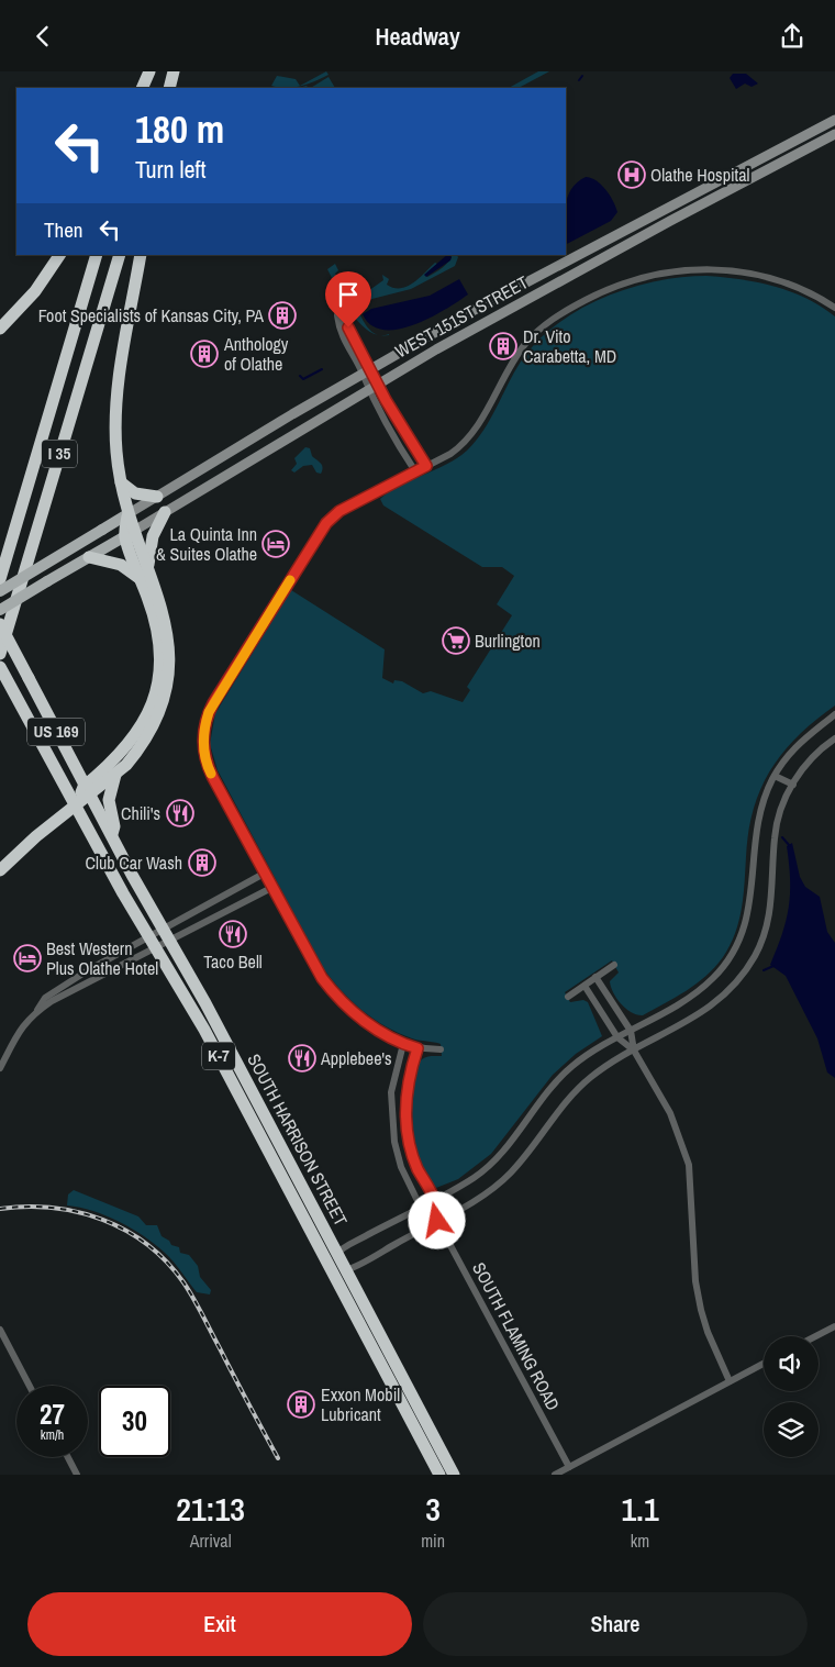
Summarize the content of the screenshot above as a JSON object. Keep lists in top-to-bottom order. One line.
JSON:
{"streets":{"highway":["I 35","US 169","K-7","SOUTH HARRISON STREET"],"main road":["WEST 151ST STREET"],"street":["SOUTH FLAMING ROAD"]},"crossings":[["US 169","SOUTH HARRISON STREET"],["K-7","SOUTH HARRISON STREET"]],"places":{"hospital":["Olathe Hospital"],"building":["Foot Specialists of Kansas City, PA","Dr. Vito Carabetta, MD","Anthology of Olathe","Club Car Wash","Exxon Mobil Lubricant"],"hotel":["La Quinta Inn & Suites Olathe","Best Western Plus Olathe Hotel"],"supermarket":["Burlington"],"restaurant":["Chili's","Taco Bell","Applebee's"]},"page":{"header":"Headway","turn":["180 m","Turn left"],"then":"Then","speed":"27 km/h","limit":"30","eta":["21:13","Arrival","3","min","1.1","km"],"buttons":["Exit","Share"]}}
